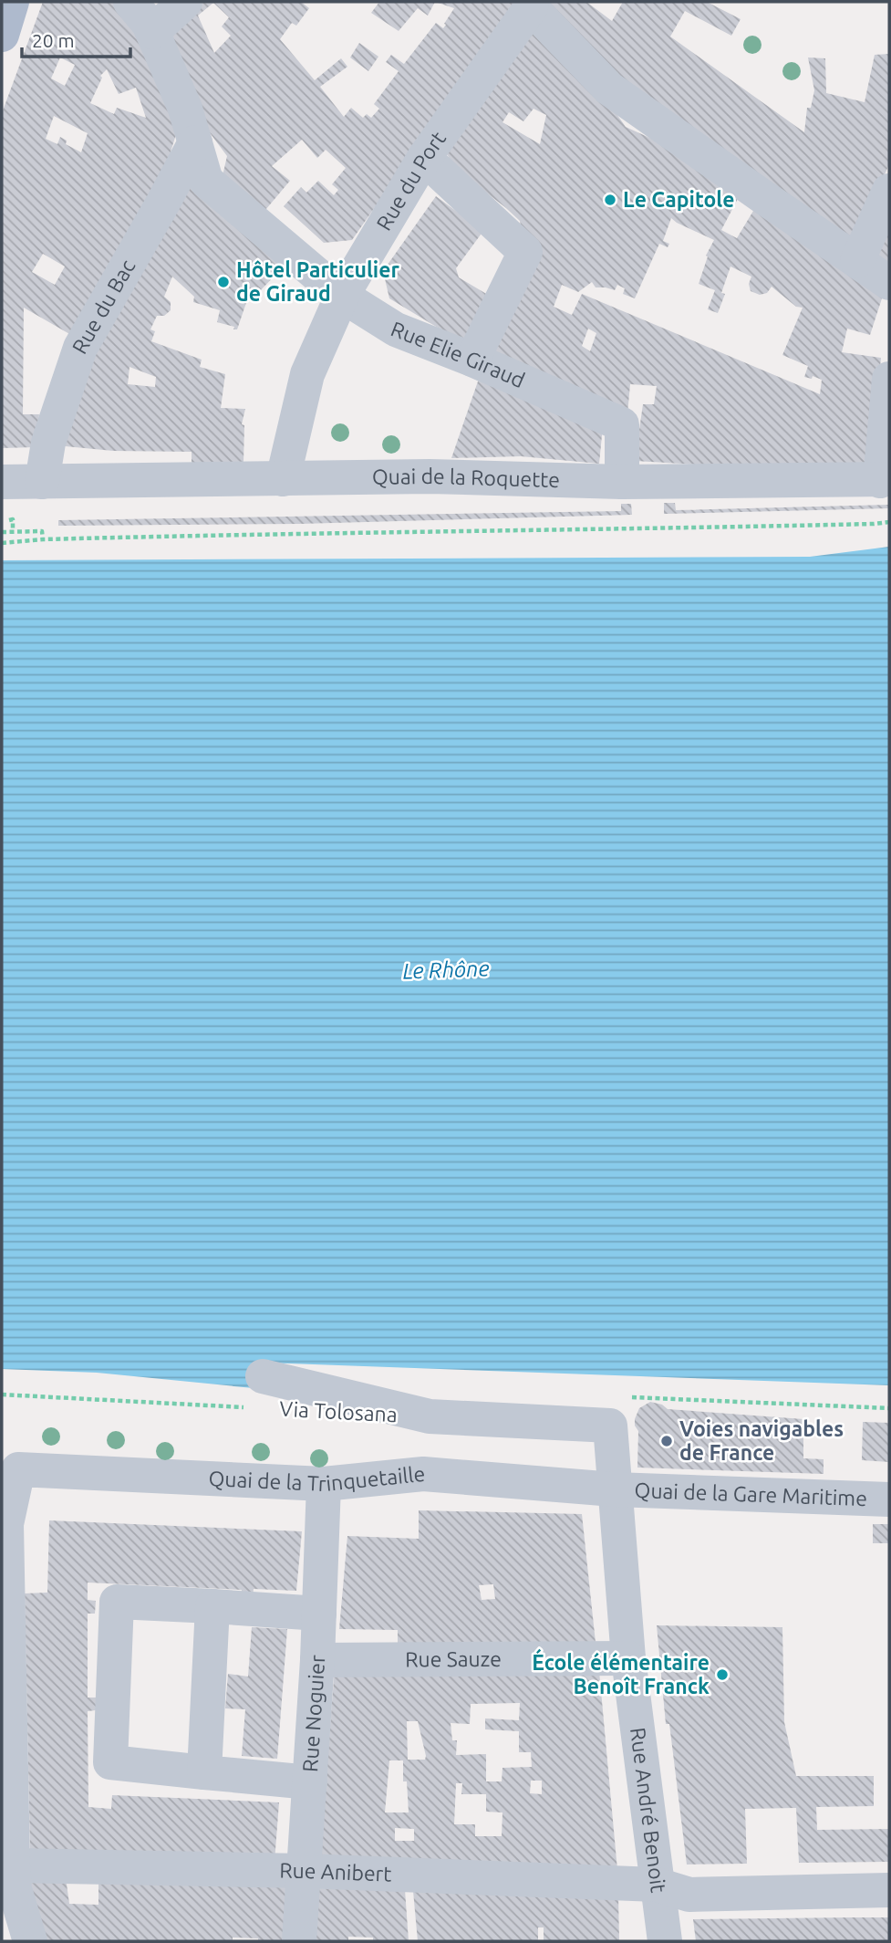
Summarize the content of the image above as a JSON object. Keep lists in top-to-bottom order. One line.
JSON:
{"streets":{"street":["Rue du Port","Rue du Bac","Rue Elie Giraud","Quai de la Roquette","Quai de la Trinquetaille","Quai de la Gare Maritime","Rue Sauze","Rue Noguier","Rue André Benoit","Rue Anibert"],"path":["Via Tolosana"]},"crossings":[["Rue du Port","Rue Elie Giraud"],["Rue du Port","Quai de la Roquette"],["Rue du Bac","Rue Elie Giraud"],["Rue du Bac","Quai de la Roquette"],["Rue Elie Giraud","Quai de la Roquette"],["Quai de la Trinquetaille","Quai de la Gare Maritime"],["Quai de la Trinquetaille","Rue Noguier"],["Quai de la Trinquetaille","Rue André Benoit"],["Quai de la Trinquetaille","Rue Anibert"],["Quai de la Gare Maritime","Rue André Benoit"],["Rue Sauze","Rue Noguier"],["Rue Sauze","Rue André Benoit"],["Rue Noguier","Rue Anibert"],["Rue André Benoit","Rue Anibert"]],"water":["Le Rhône"],"places":["Le Capitole","Hôtel Particulier de Giraud","Voies navigables de France","École élémentaire Benoît Franck"],"scale_bar":"20 m"}
